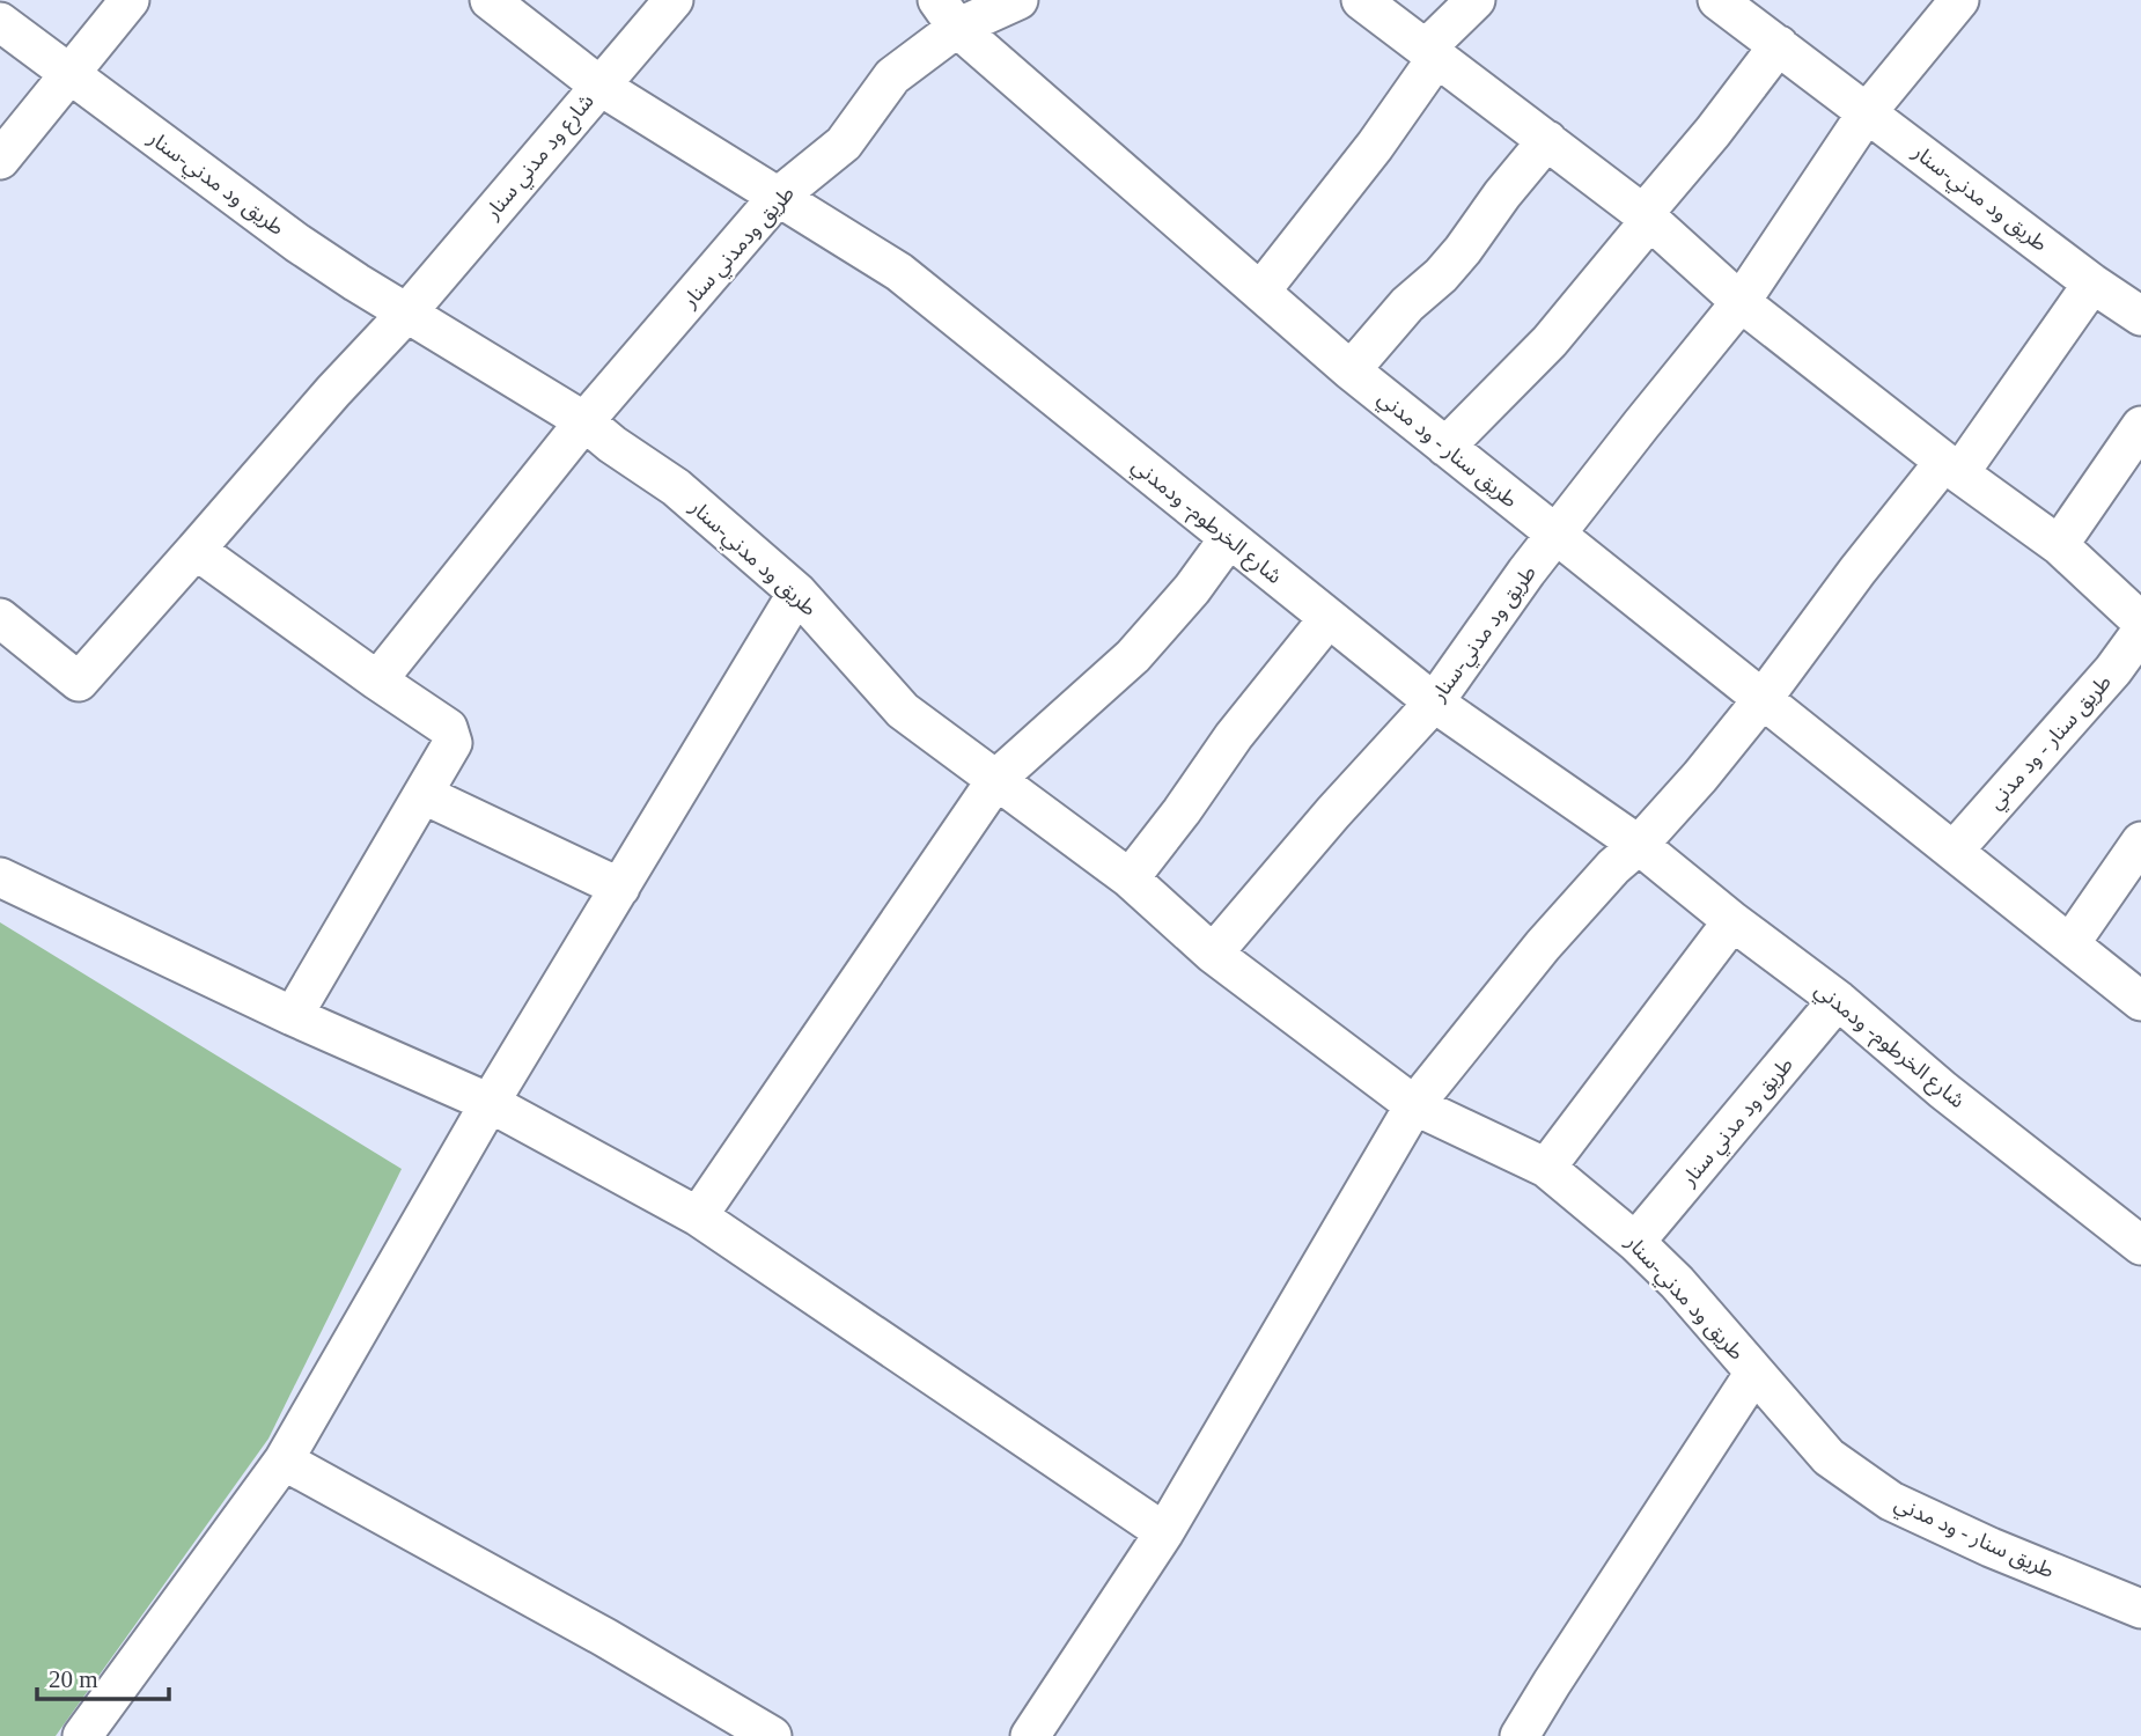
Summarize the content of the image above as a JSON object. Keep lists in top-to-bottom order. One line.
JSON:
{"streets":{"street":["شارع ود مدني سنار","طريق ود مدني-سنار","طريق ودمدني سنار","طريق سنار - ود مدني","شارع الخرطوم- ودمدني","طريق ود مدني سنار"]},"crossings":[["شارع ود مدني سنار","طريق ود مدني-سنار"],["شارع ود مدني سنار","شارع الخرطوم- ودمدني"],["طريق ود مدني-سنار","طريق ودمدني سنار"],["طريق ود مدني-سنار","طريق سنار - ود مدني"],["طريق ود مدني-سنار","شارع الخرطوم- ودمدني"],["طريق ود مدني-سنار","طريق ود مدني سنار"],["طريق ودمدني سنار","طريق سنار - ود مدني"],["طريق ودمدني سنار","شارع الخرطوم- ودمدني"],["شارع الخرطوم- ودمدني","طريق ود مدني سنار"]],"scale_bar":"20 m"}
